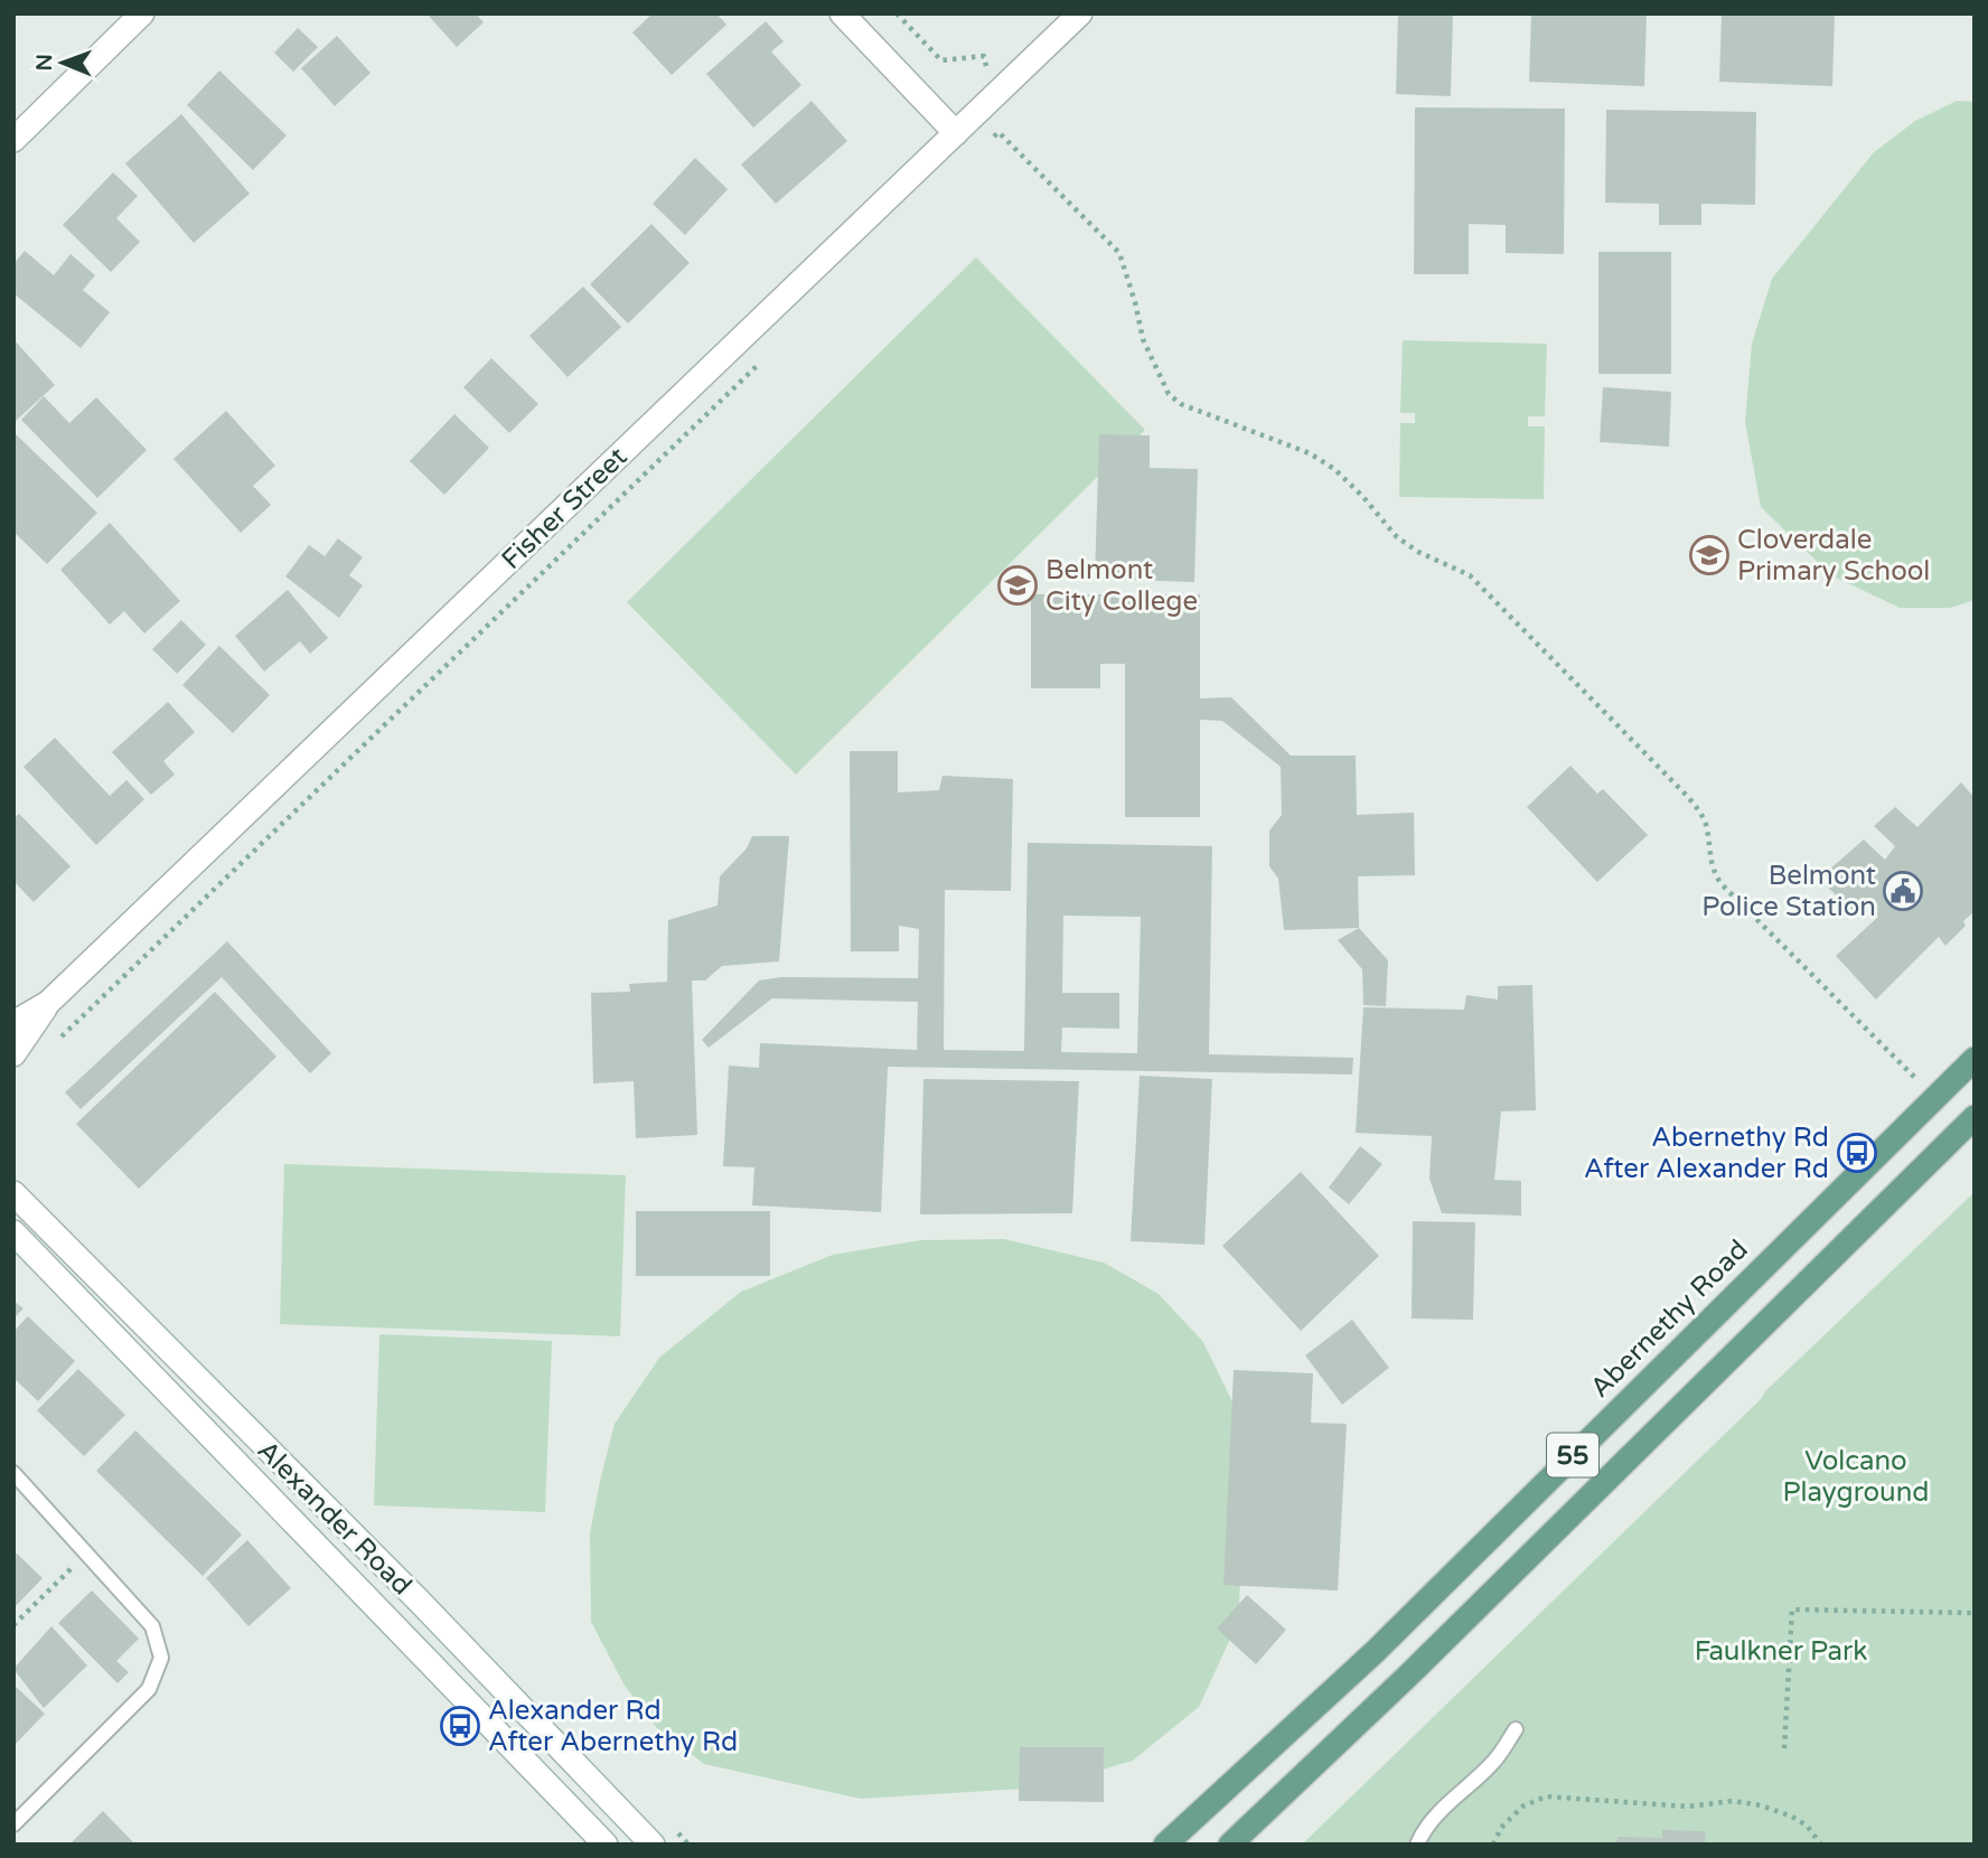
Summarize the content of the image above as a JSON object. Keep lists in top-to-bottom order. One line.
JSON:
{"streets":{"main road":["Abernethy Road","55"],"street":["Fisher Street","Alexander Road"]},"parks":["Volcano Playground","Faulkner Park"],"places":{"school or university":["Cloverdale Primary School","Belmont City College"],"public building":["Belmont Police Station"],"bus stop":["Abernethy Rd After Alexander Rd","Alexander Rd After Abernethy Rd"]},"north":"left"}
